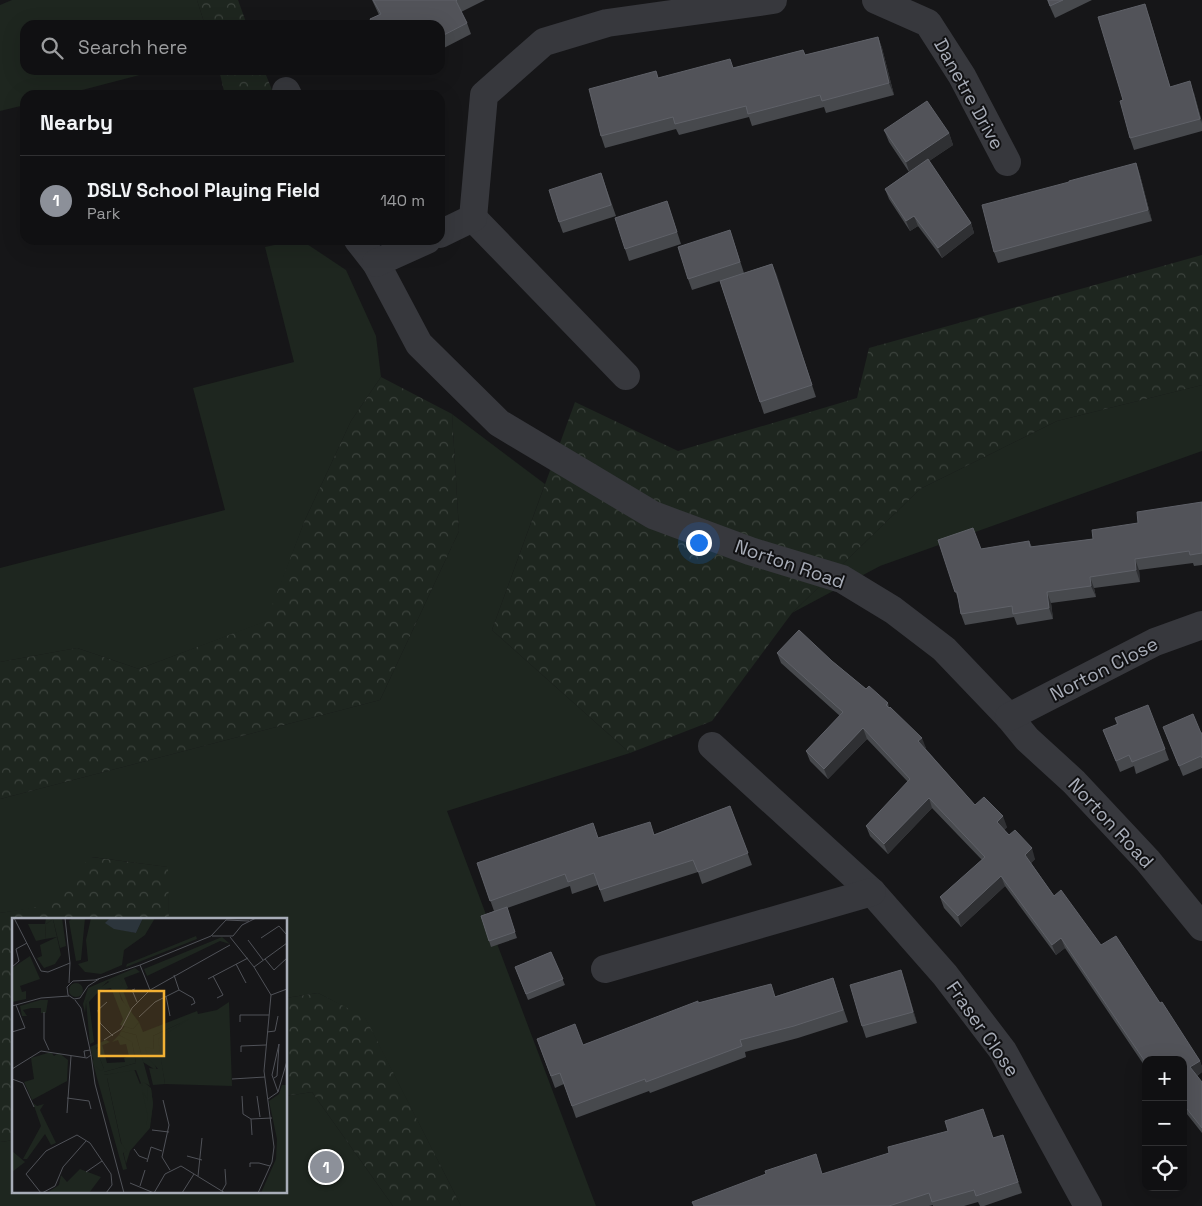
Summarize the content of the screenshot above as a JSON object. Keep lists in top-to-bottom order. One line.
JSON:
{"streets":{"street":["Danetre Drive","Norton Road","Norton Close","Fraser Close"]},"crossings":[["Norton Road","Norton Close"]],"page":{"search":"Search here","heading":"Nearby","list":[{"mark":"1","name":"DSLV School Playing Field","note":"Park","value":"140 m"}],"map_buttons":["+","−"],"pins":"1"}}
